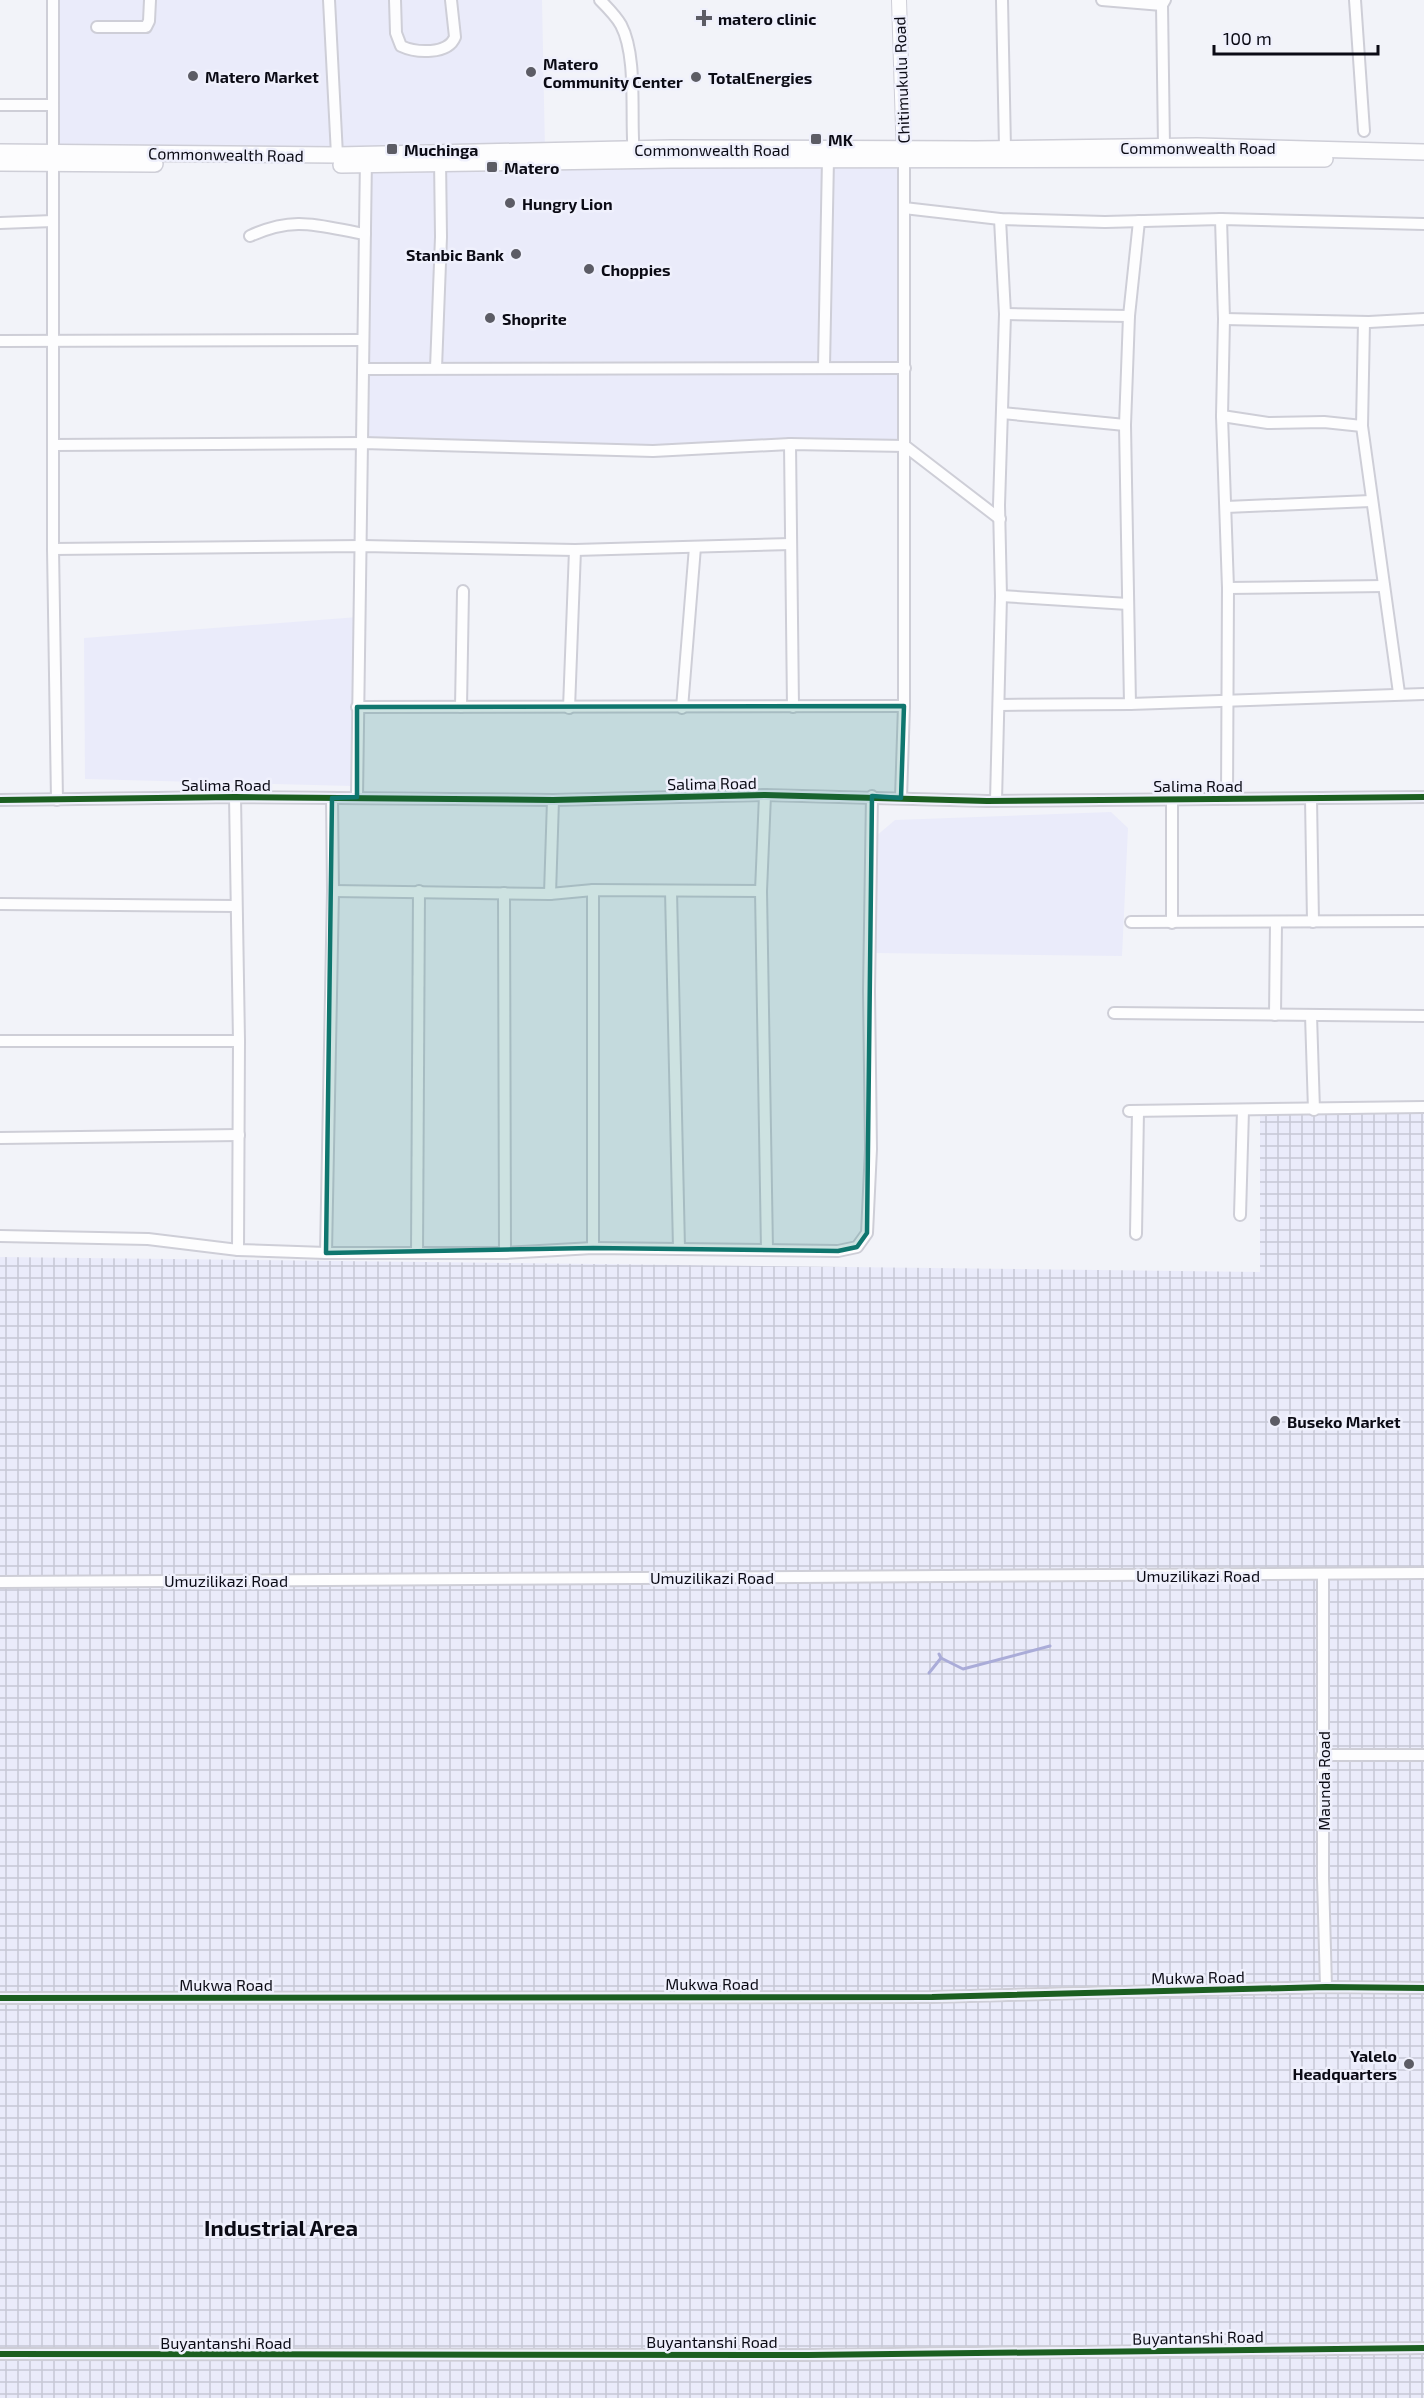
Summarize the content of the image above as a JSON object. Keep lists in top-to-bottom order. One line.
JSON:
{"streets":{"main road":["Commonwealth Road"],"street":["Chitimukulu Road","Salima Road","Umuzilikazi Road","Maunda Road","Mukwa Road","Buyantanshi Road"]},"crossings":[["Chitimukulu Road","Commonwealth Road"],["Umuzilikazi Road","Maunda Road"],["Maunda Road","Mukwa Road"]],"districts":["Industrial Area"],"places":{"health":["matero clinic"],"other":["Matero Community Center","Matero Market","TotalEnergies","Hungry Lion","Stanbic Bank","Choppies","Shoprite","Buseko Market","Yalelo Headquarters"],"transit":["MK","Muchinga","Matero"]},"scale_bar":"100 m"}
